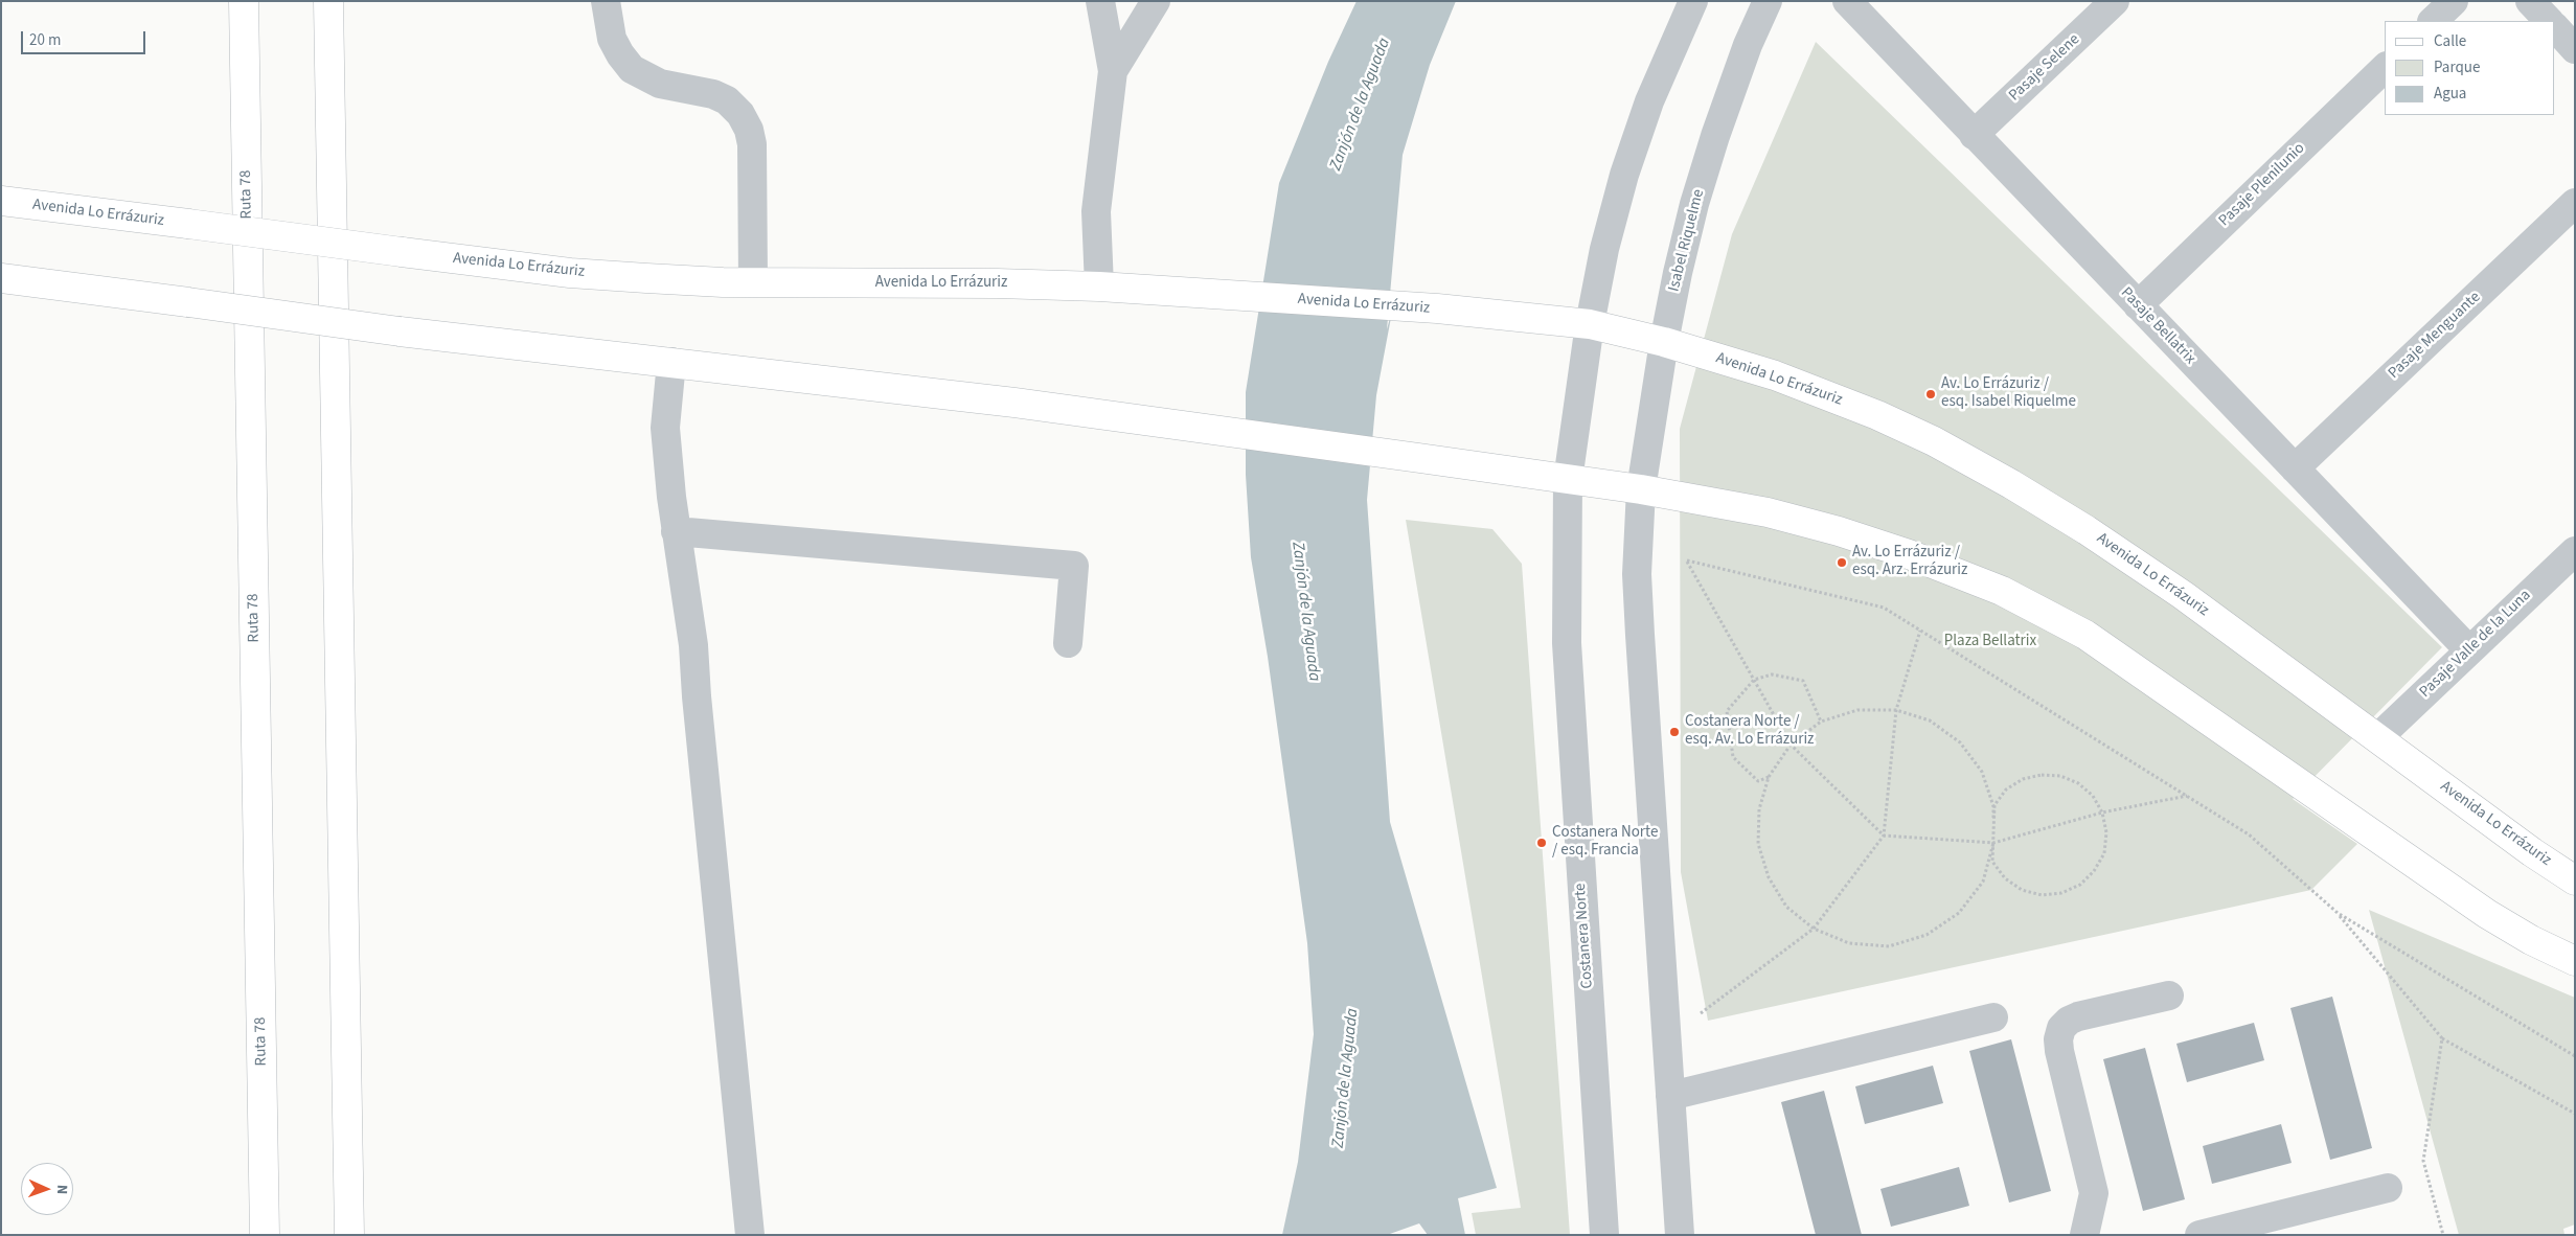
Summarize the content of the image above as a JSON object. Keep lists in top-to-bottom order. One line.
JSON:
{"streets":{"main road":["Ruta 78","Avenida Lo Errázuriz"],"street":["Pasaje Selene","Pasaje Plenilunio","Isabel Riquelme","Pasaje Bellatrix","Pasaje Menguante","Pasaje Valle de la Luna","Costanera Norte"]},"crossings":[["Pasaje Selene","Pasaje Bellatrix"],["Pasaje Plenilunio","Pasaje Bellatrix"],["Avenida Lo Errázuriz","Isabel Riquelme"],["Avenida Lo Errázuriz","Pasaje Valle de la Luna"],["Pasaje Bellatrix","Pasaje Menguante"],["Pasaje Bellatrix","Pasaje Valle de la Luna"]],"water":["Zanjón de la Aguada"],"parks":["Plaza Bellatrix"],"places":["Av. Lo Errázuriz / esq. Isabel Riquelme","Av. Lo Errázuriz / esq. Arz. Errázuriz","Costanera Norte / esq. Av. Lo Errázuriz","Costanera Norte / esq. Francia"],"legend":["Calle","Parque","Agua"],"scale_bar":"20 m","north":"right"}
